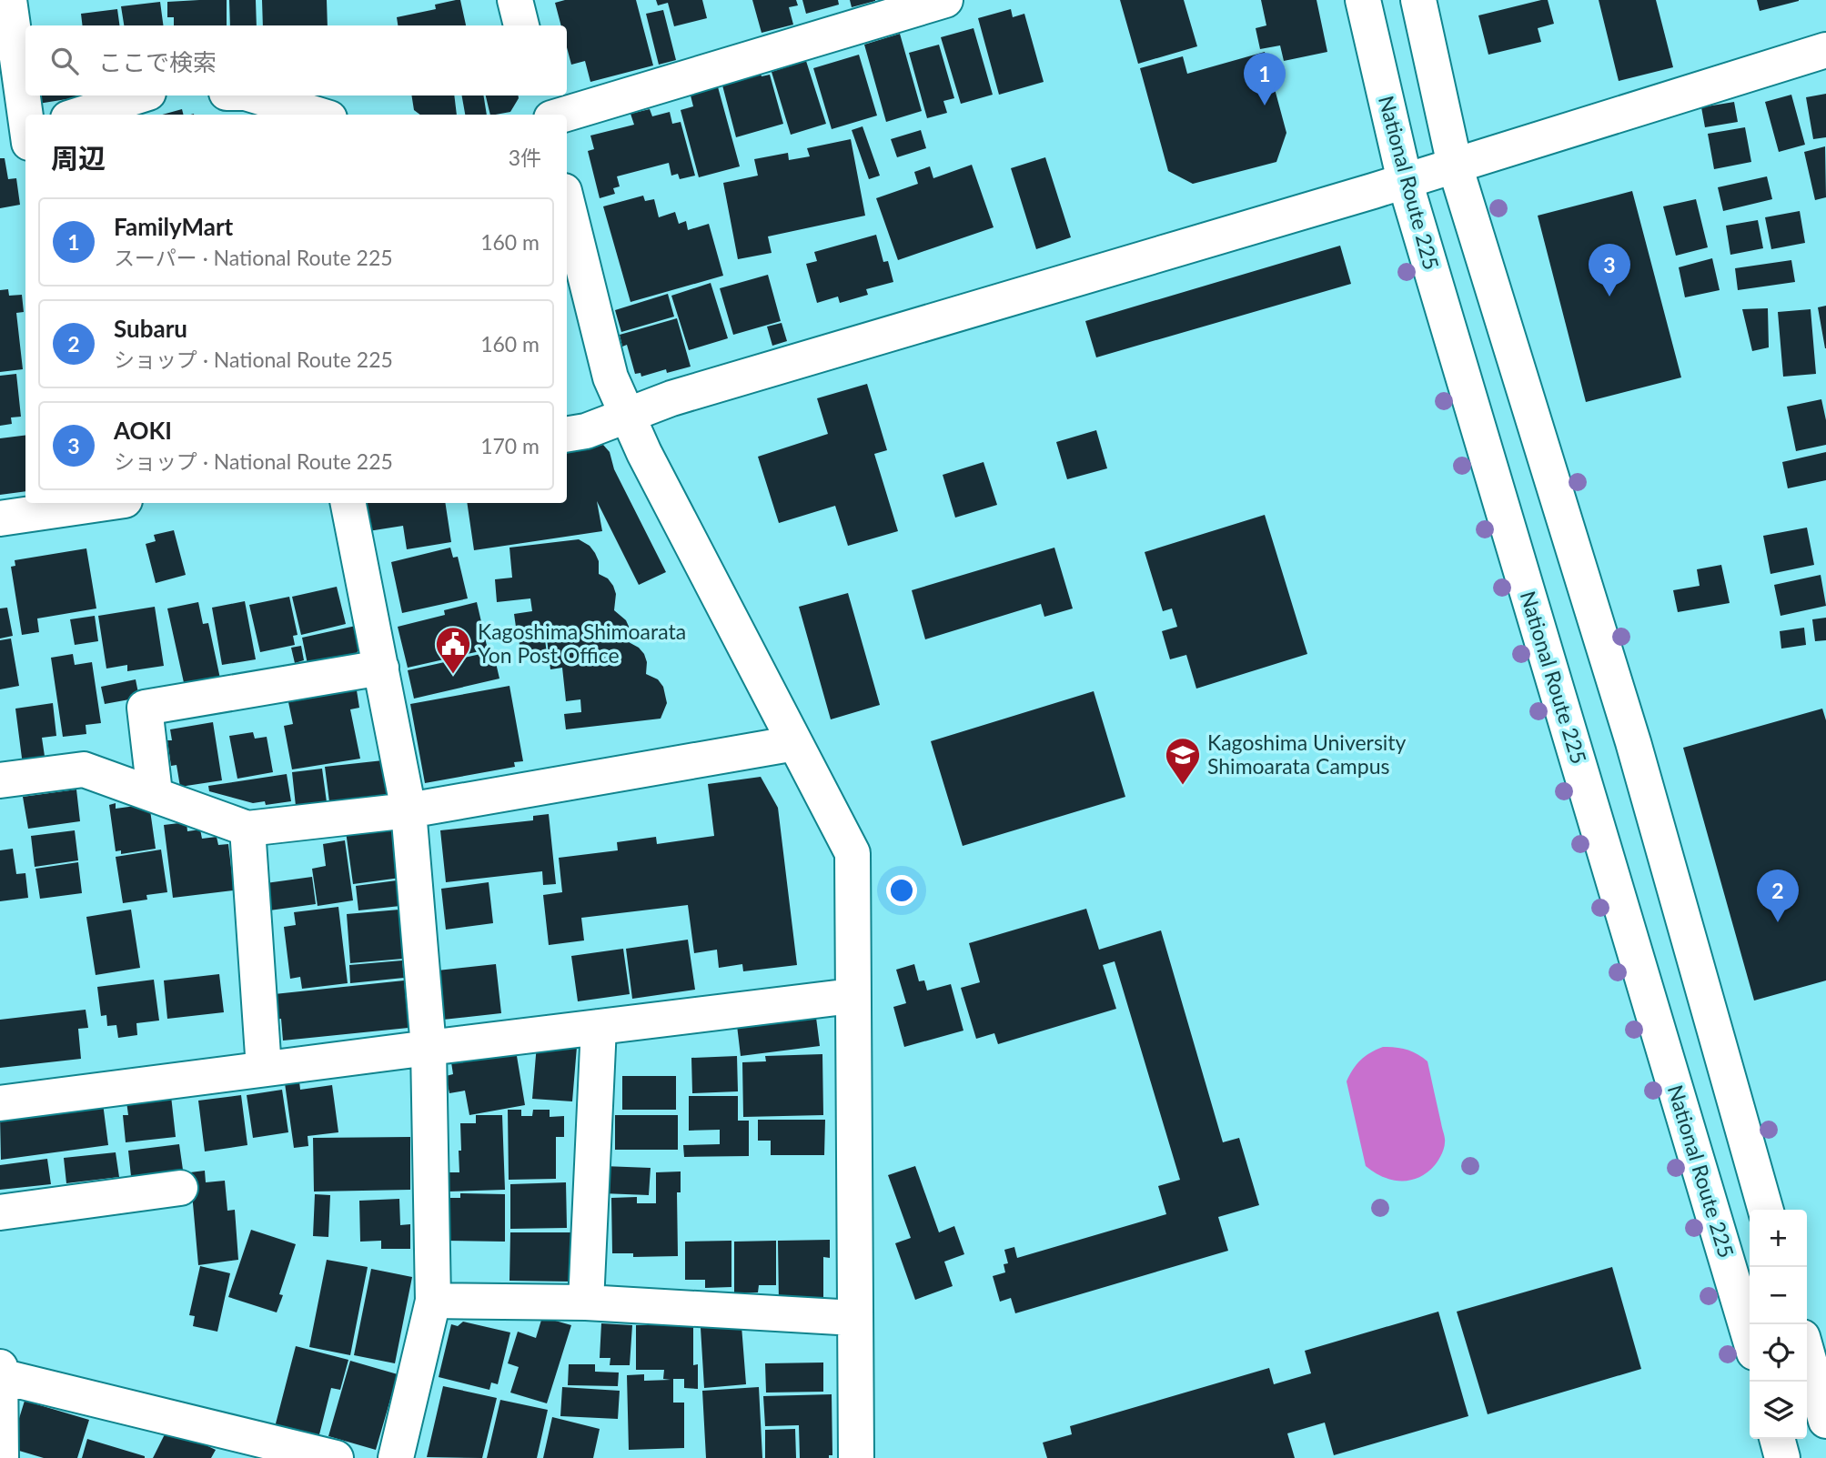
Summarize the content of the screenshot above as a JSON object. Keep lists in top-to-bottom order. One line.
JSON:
{"streets":{"main road":["National Route 225"]},"places":{"public building":["Kagoshima Shimoarata Yon Post Office"],"school or university":["Kagoshima University Shimoarata Campus"]},"page":{"search":"ここで検索","pins":["1","3","2"],"heading":["周辺","3件"],"list":[{"mark":"1","name":"FamilyMart","note":"スーパー · National Route 225","value":"160 m"},{"mark":"2","name":"Subaru","note":"ショップ · National Route 225","value":"160 m"},{"mark":"3","name":"AOKI","note":"ショップ · National Route 225","value":"170 m"}],"map_buttons":["+","−"]}}
